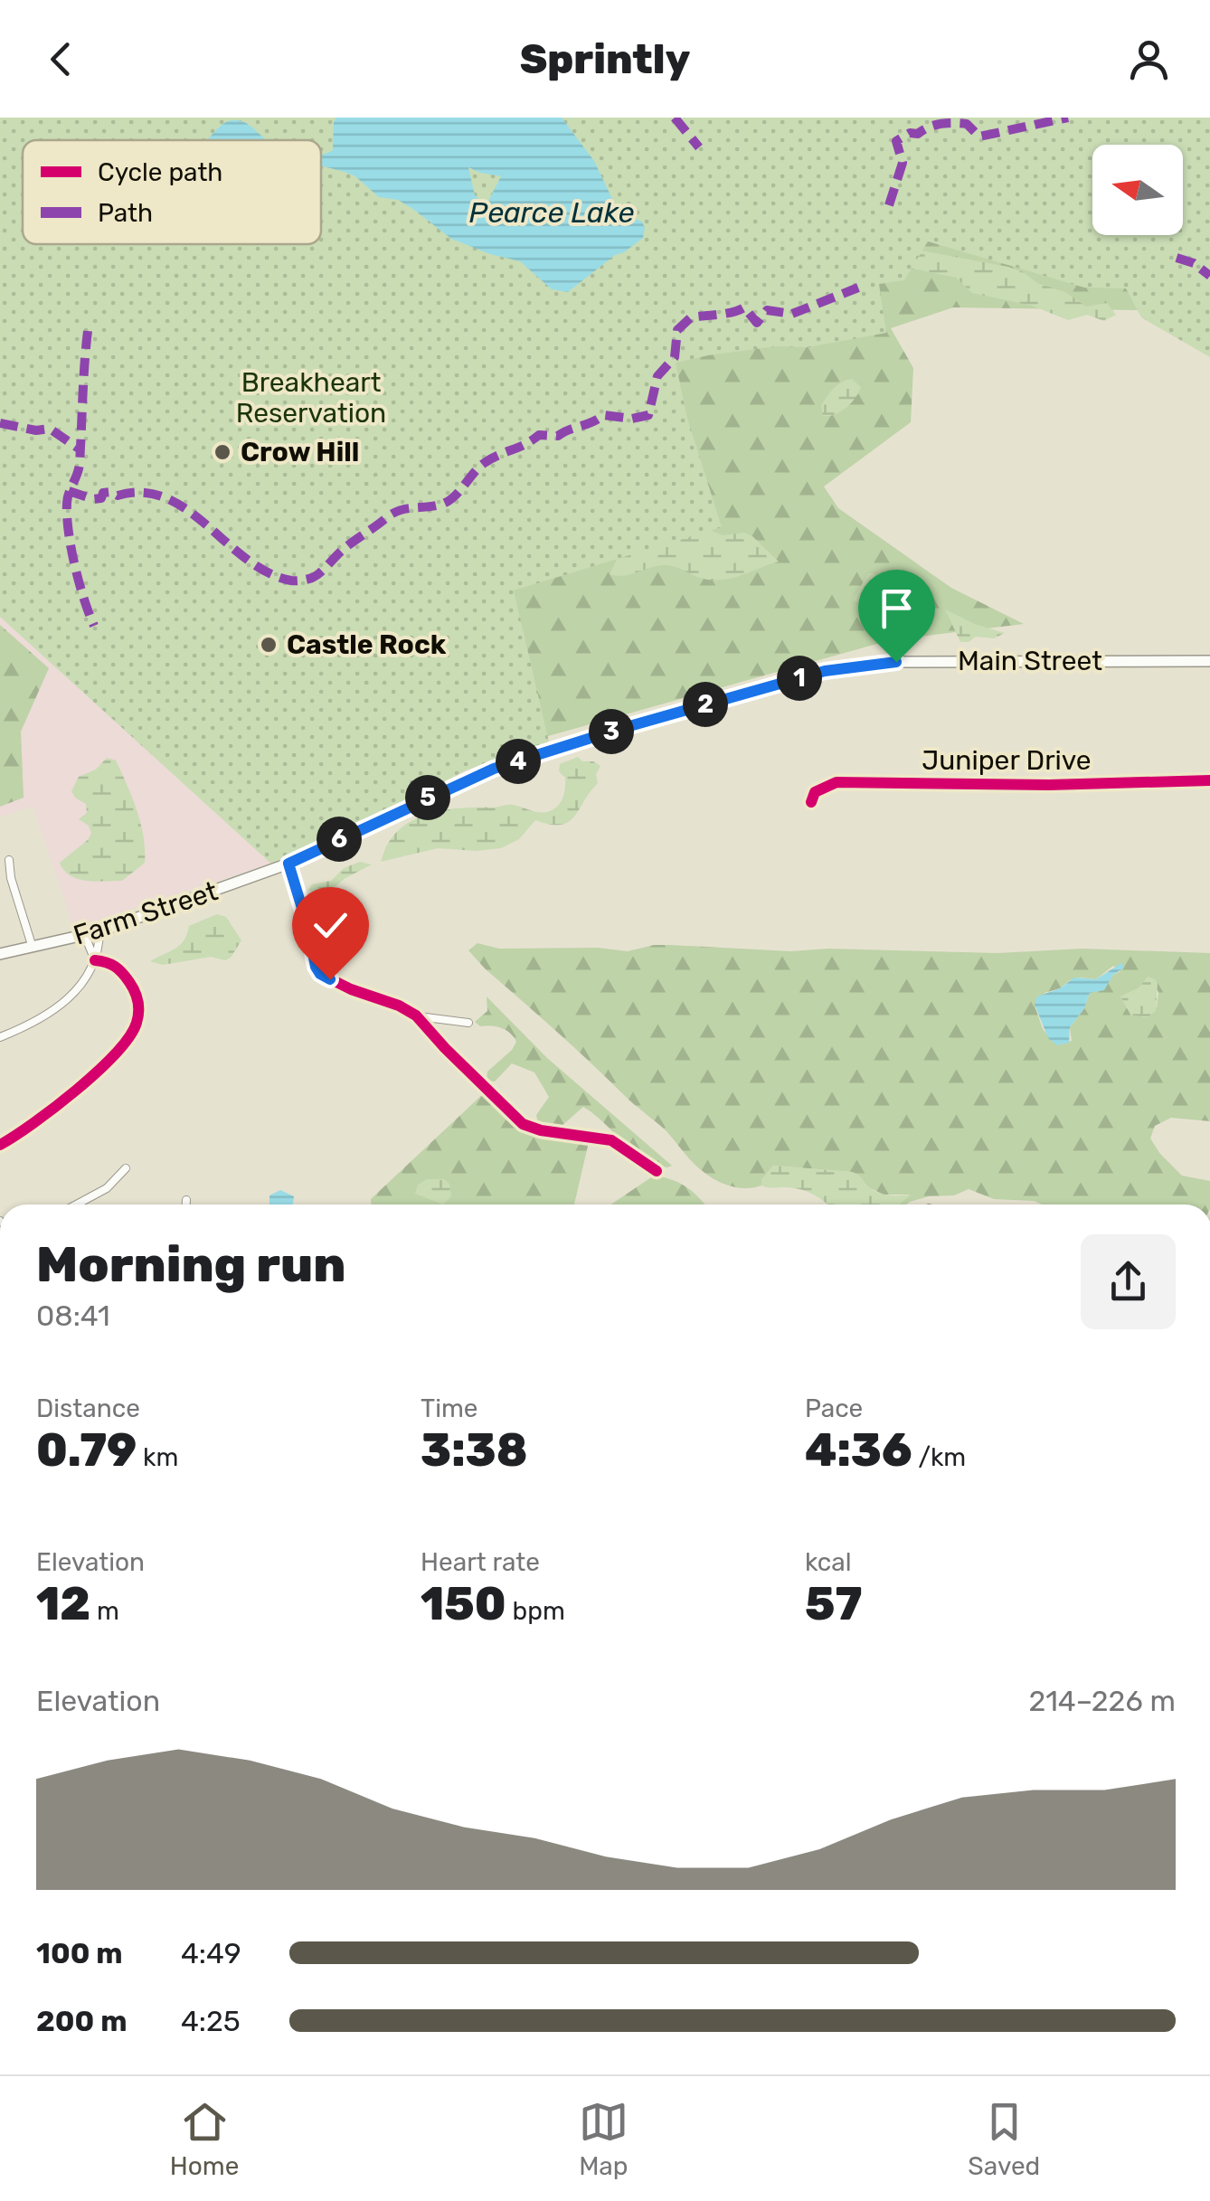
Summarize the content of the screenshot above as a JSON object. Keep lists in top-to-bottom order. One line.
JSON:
{"streets":{"main road":["Main Street","Farm Street"],"street":["Juniper Drive"]},"crossings":[["Main Street","Farm Street"]],"water":["Pearce Lake"],"parks":["Breakheart Reservation"],"places":["Crow Hill","Castle Rock"],"legend":["Cycle path","Path"],"north":"left","page":{"header":"Sprintly","pins":["1","2","3","4","5","6"],"heading":["Morning run","08:41"],"stats":[["Distance","0.79 km"],["Time","3:38"],["Pace","4:36 /km"],["Elevation","12 m"],["Heart rate","150 bpm"],["kcal","57"]],"chart":["Elevation","214–226 m"],"list":[{"name":"100 m","note":"4:49"},{"name":"200 m","note":"4:25"}],"tabs":["Home","Map","Saved"]}}
